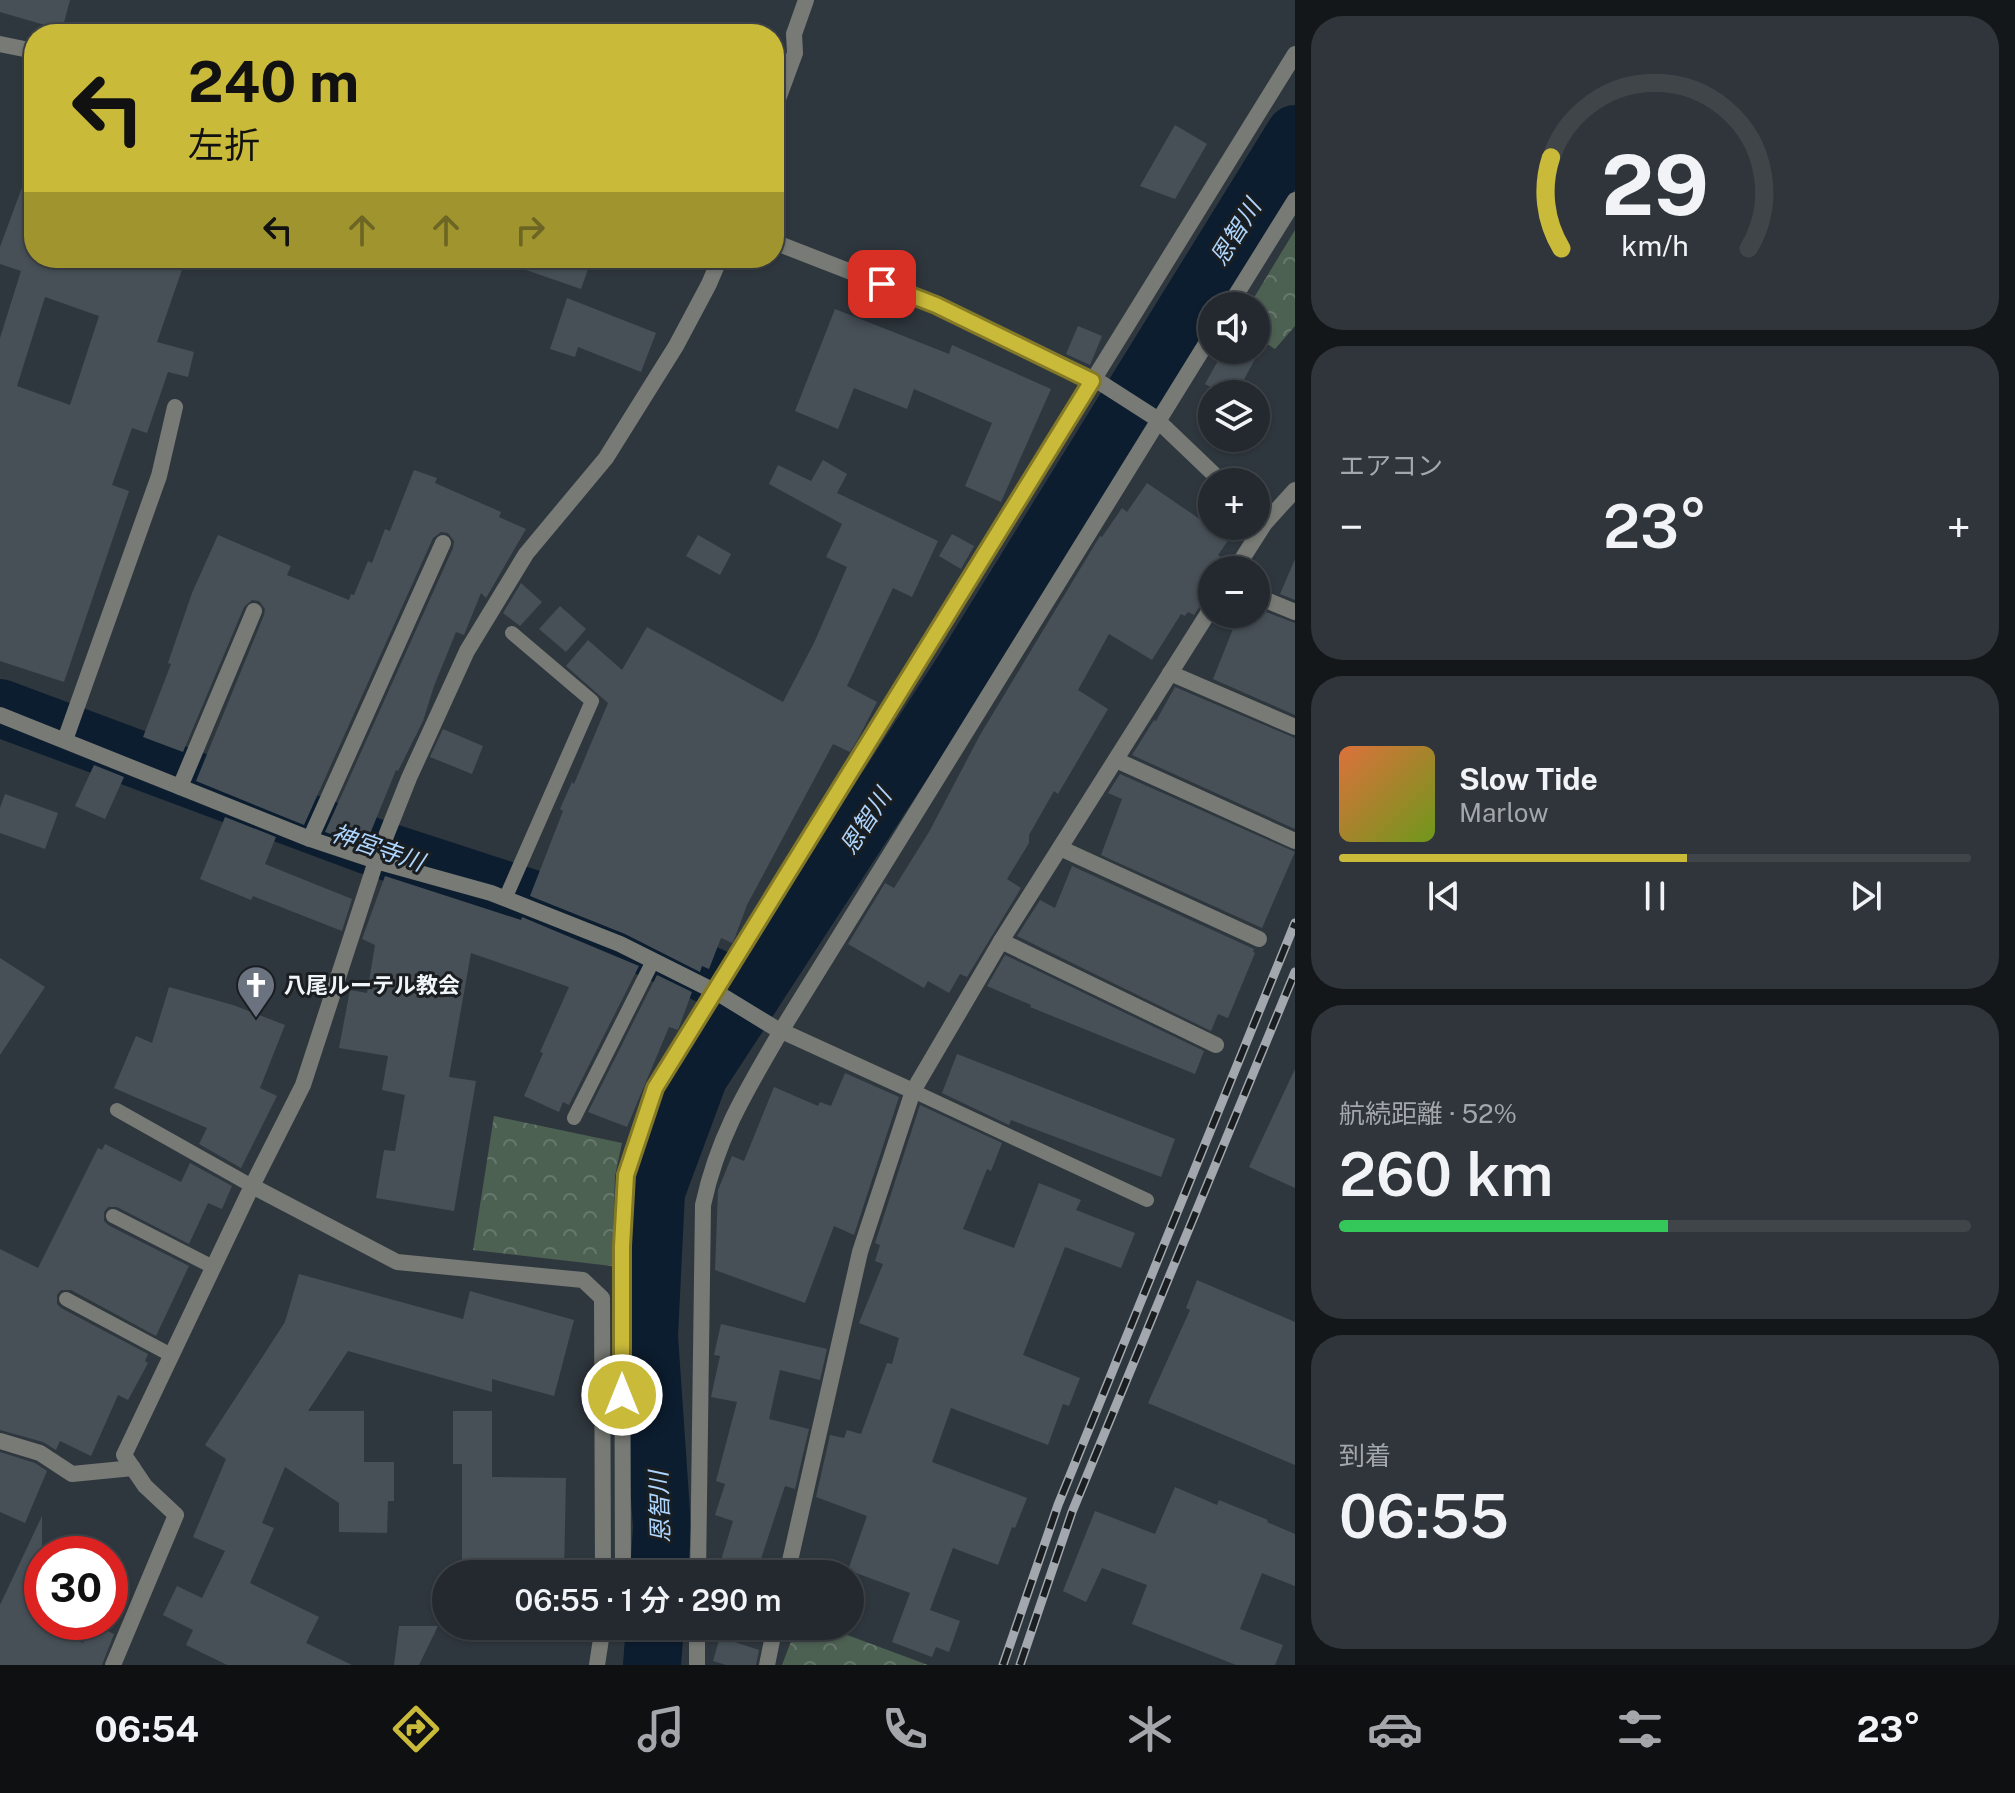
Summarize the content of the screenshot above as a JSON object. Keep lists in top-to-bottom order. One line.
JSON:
{"water":["恩智川","神宮寺川"],"places":{"church":["八尾ルーテル教会"]},"page":{"turn":["240 m","左折"],"map_buttons":["+","−"],"tile":["エアコン",["航続距離 · 52%","260 km"],["到着","06:55"]],"heat":["−","23°","+"],"song":["Slow Tide","Marlow"],"limit":"30","trip":"06:55 · 1 分 · 290 m","tabs":["06:54","23°"],"gauge":["29","km/h"]}}
